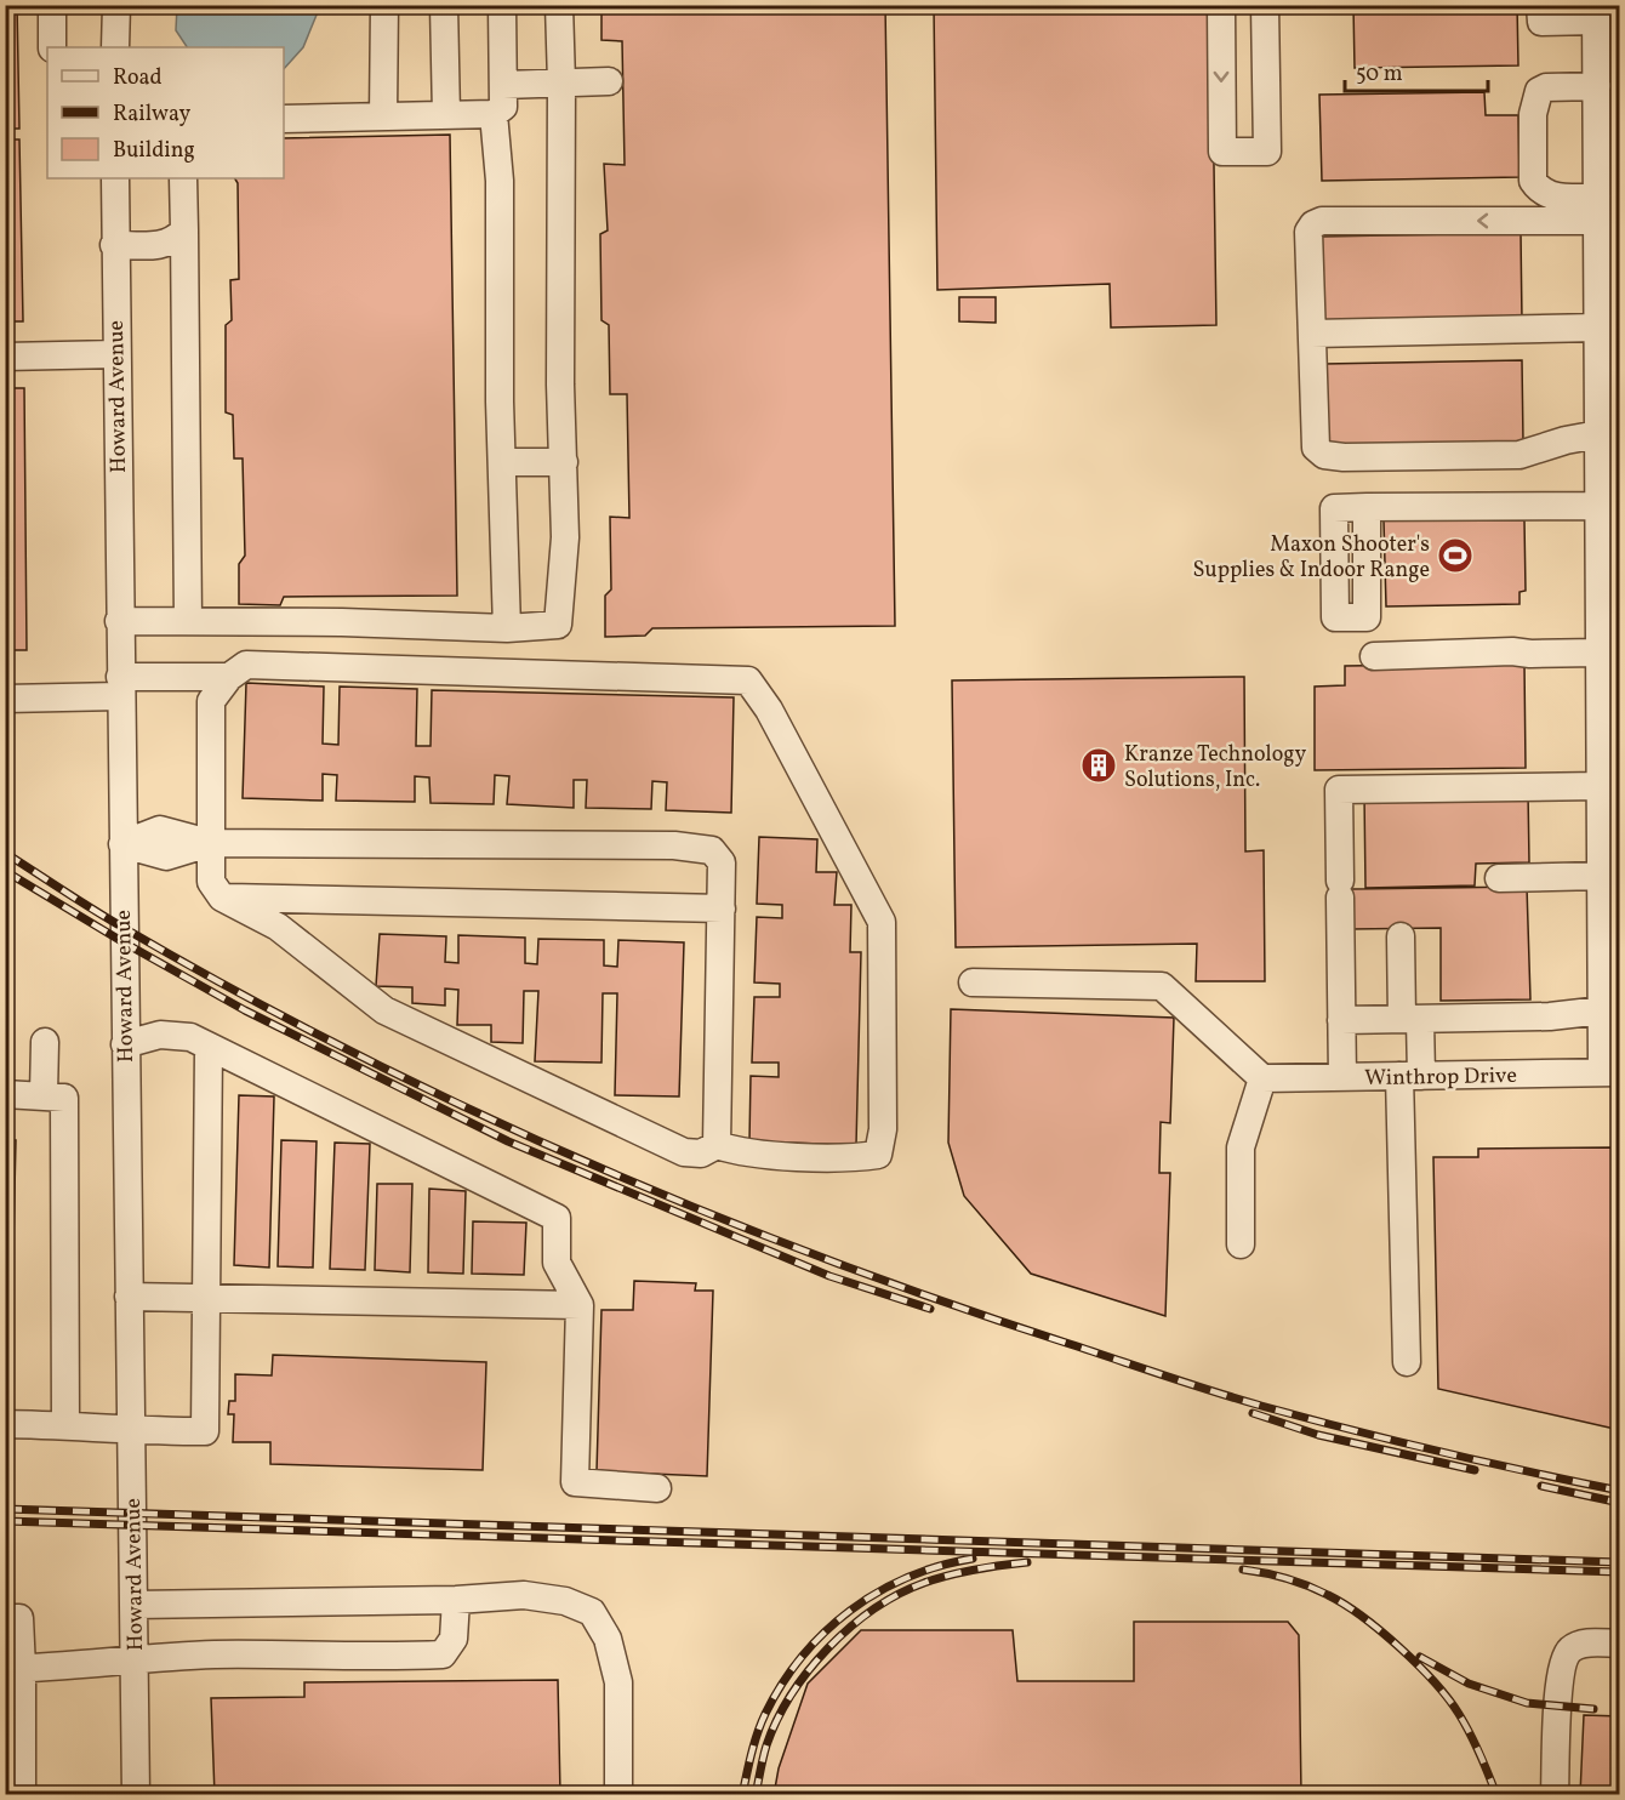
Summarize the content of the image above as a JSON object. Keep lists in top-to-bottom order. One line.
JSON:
{"streets":{"street":["Howard Avenue","Winthrop Drive"]},"places":{"sports":["Maxon Shooter's Supplies & Indoor Range"],"building":["Kranze Technology Solutions, Inc."]},"legend":["Road","Railway","Building"],"scale_bar":"50 m"}
